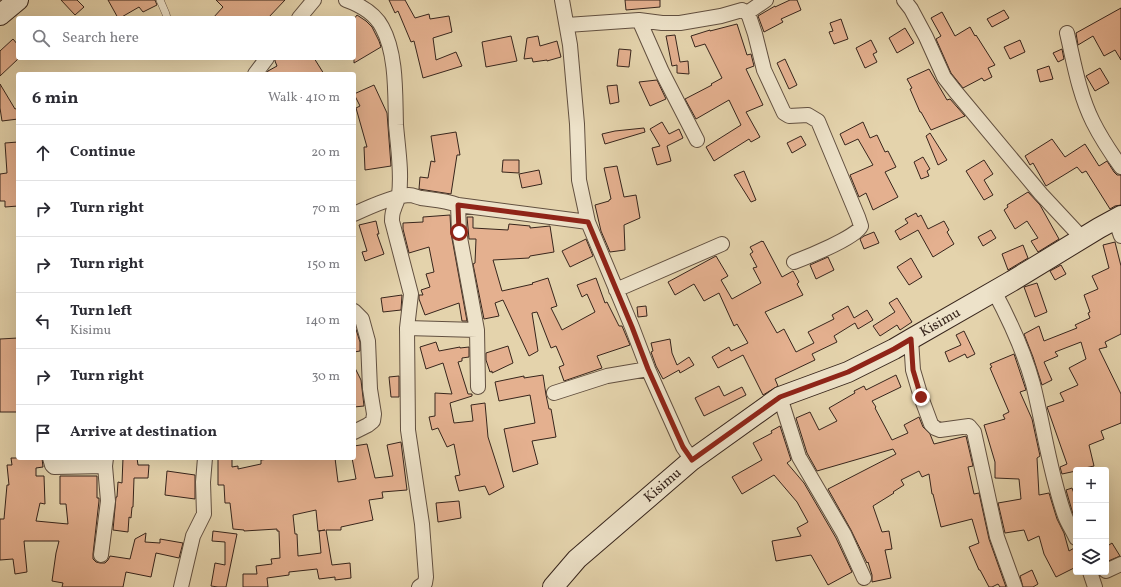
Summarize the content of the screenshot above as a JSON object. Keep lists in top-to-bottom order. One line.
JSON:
{"streets":{"street":["Kisimu"]},"page":{"search":"Search here","heading":["6 min","Walk · 410 m"],"list":[["Continue","20 m"],["Turn right","70 m"],["Turn right","150 m"],["Turn left","Kisimu","140 m"],["Turn right","30 m"],"Arrive at destination"],"map_buttons":["+","−"]}}
